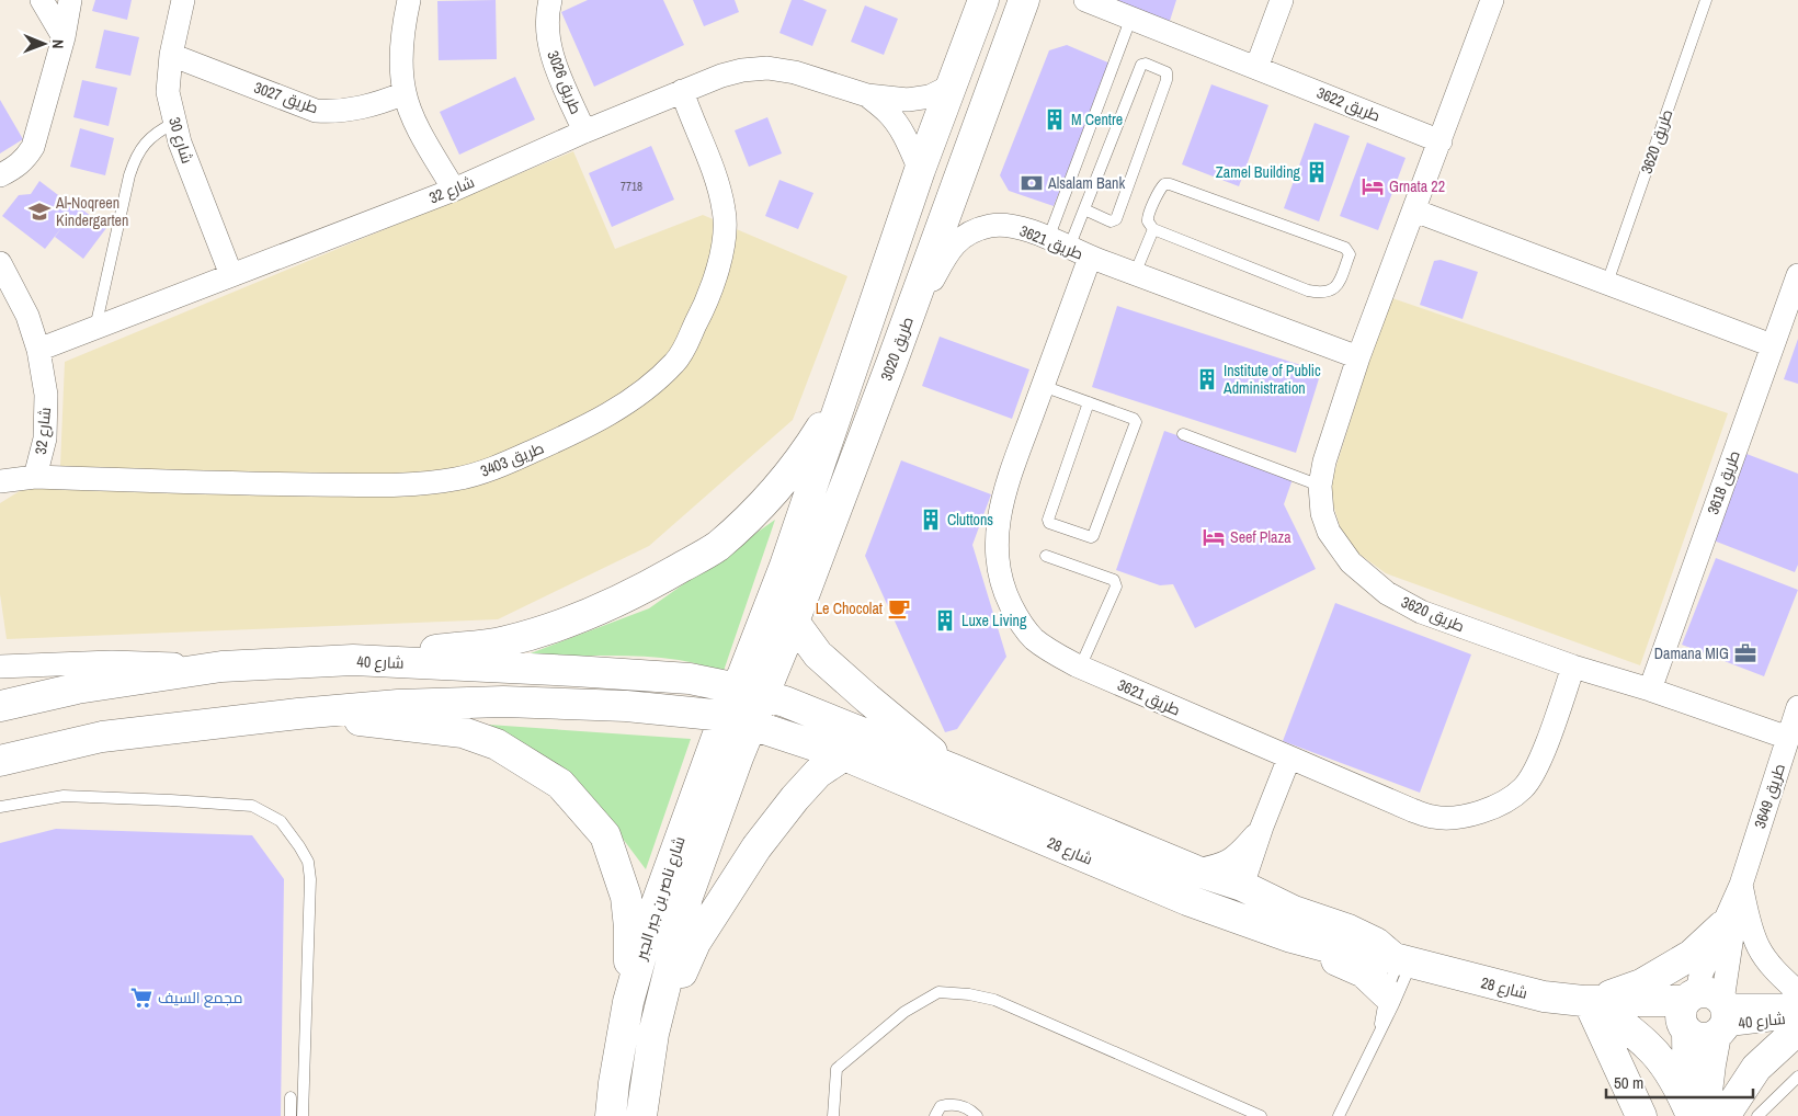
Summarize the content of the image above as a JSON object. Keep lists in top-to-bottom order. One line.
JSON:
{"streets":{"street":["طريق 3026","طريق 3027","طريق 3622","شارع 30","طريق 3620","شارع 32","طريق 3621","طريق 3020","طريق 3403","طريق 3618","شارع 40","طريق 3649","شارع 28","شارع ناصر بن جبر الجبر"]},"crossings":[["طريق 3026","شارع 32"],["طريق 3027","شارع 30"],["طريق 3622","طريق 3620"],["شارع 30","شارع 32"],["طريق 3620","طريق 3621"],["طريق 3620","طريق 3618"],["طريق 3620","طريق 3649"],["شارع 32","طريق 3403"],["طريق 3621","طريق 3020"],["طريق 3020","شارع 40"],["طريق 3020","شارع 28"],["طريق 3020","شارع ناصر بن جبر الجبر"],["شارع 40","طريق 3649"],["شارع 40","شارع 28"],["شارع 40","شارع ناصر بن جبر الجبر"],["طريق 3649","شارع 28"],["شارع 28","شارع ناصر بن جبر الجبر"]],"places":{"building":["M Centre","Zamel Building","Institute of Public Administration","Cluttons","Luxe Living"],"bank":["Alsalam Bank"],"hotel":["Grnata 22","Seef Plaza"],"school or university":["Al-Noqreen Kindergarten"],"cafe":["Le Chocolat"],"office":["Damana MIG"],"supermarket":["مجمع السيف"]},"house_numbers":["7718"],"scale_bar":"50 m","north":"right"}
